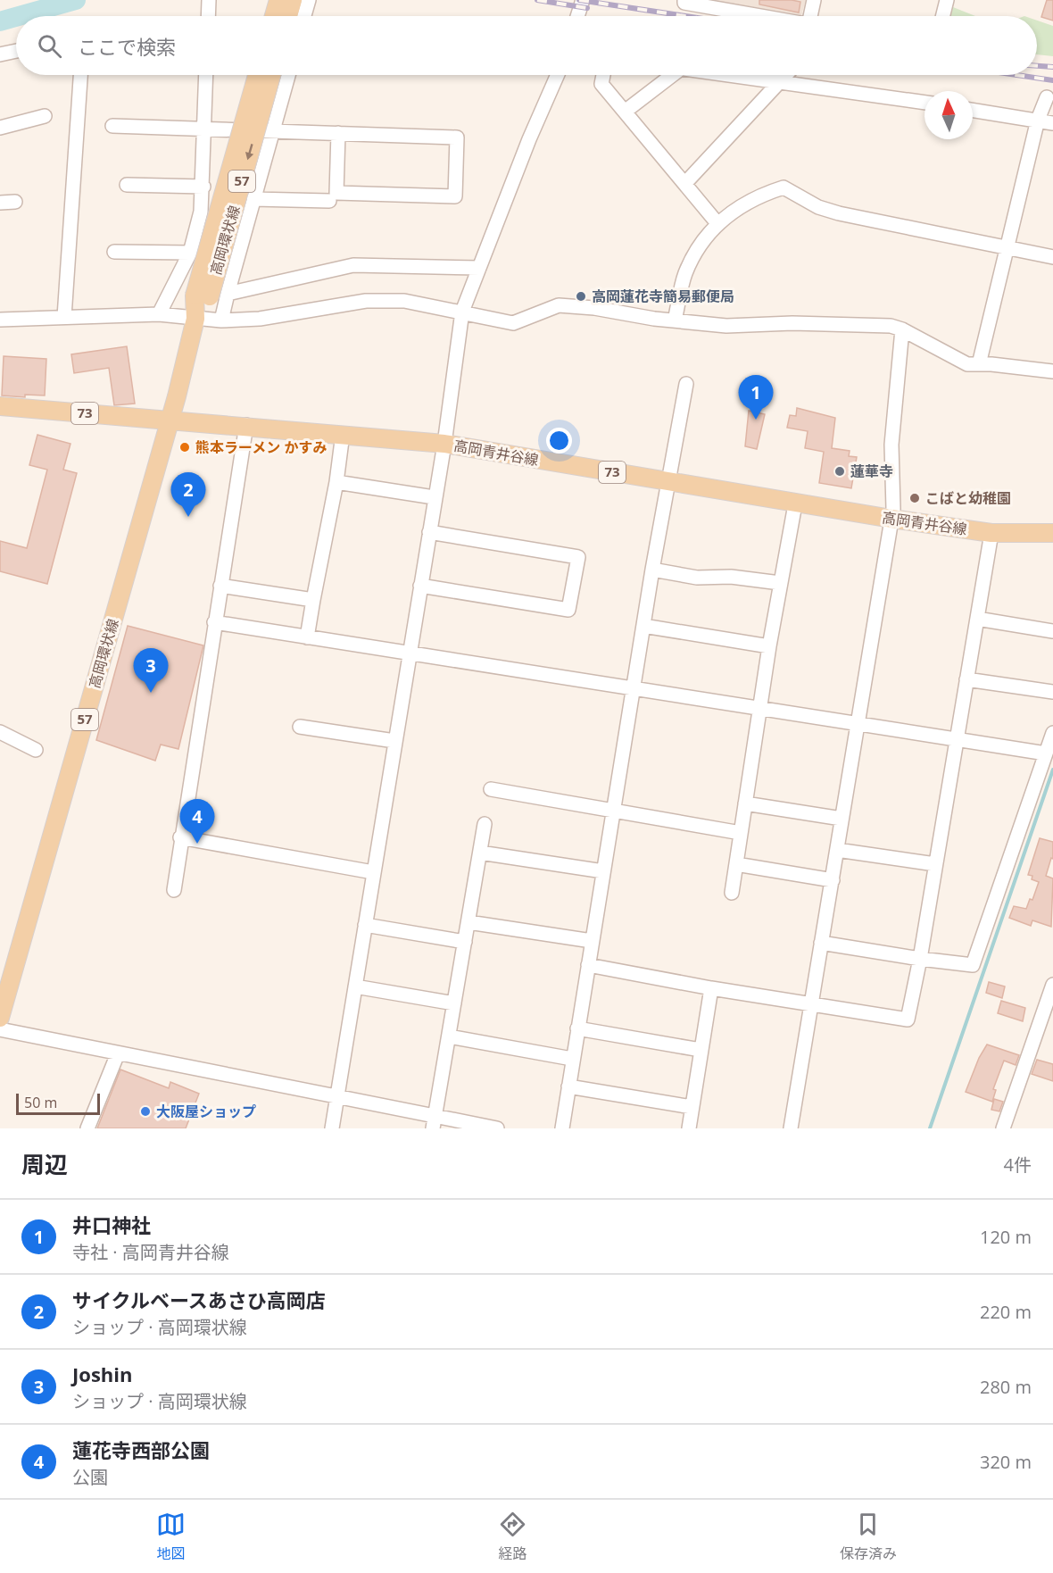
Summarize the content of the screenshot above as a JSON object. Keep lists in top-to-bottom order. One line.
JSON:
{"streets":{"main road":["57","高岡環状線","73","高岡青井谷線"]},"crossings":[["高岡環状線","高岡青井谷線"]],"places":["高岡蓮花寺簡易郵便局","熊本ラーメン かすみ","蓮華寺","こばと幼稚園","大阪屋ショップ"],"scale_bar":"50 m","north":"top","page":{"search":"ここで検索","pins":["1","2","3","4"],"scale":"50 m","heading":["周辺","4件"],"list":[{"mark":"1","name":"井口神社","note":"寺社 · 高岡青井谷線","value":"120 m"},{"mark":"2","name":"サイクルベースあさひ高岡店","note":"ショップ · 高岡環状線","value":"220 m"},{"mark":"3","name":"Joshin","note":"ショップ · 高岡環状線","value":"280 m"},{"mark":"4","name":"蓮花寺西部公園","note":"公園","value":"320 m"}],"nav":["地図","経路","保存済み"]}}
